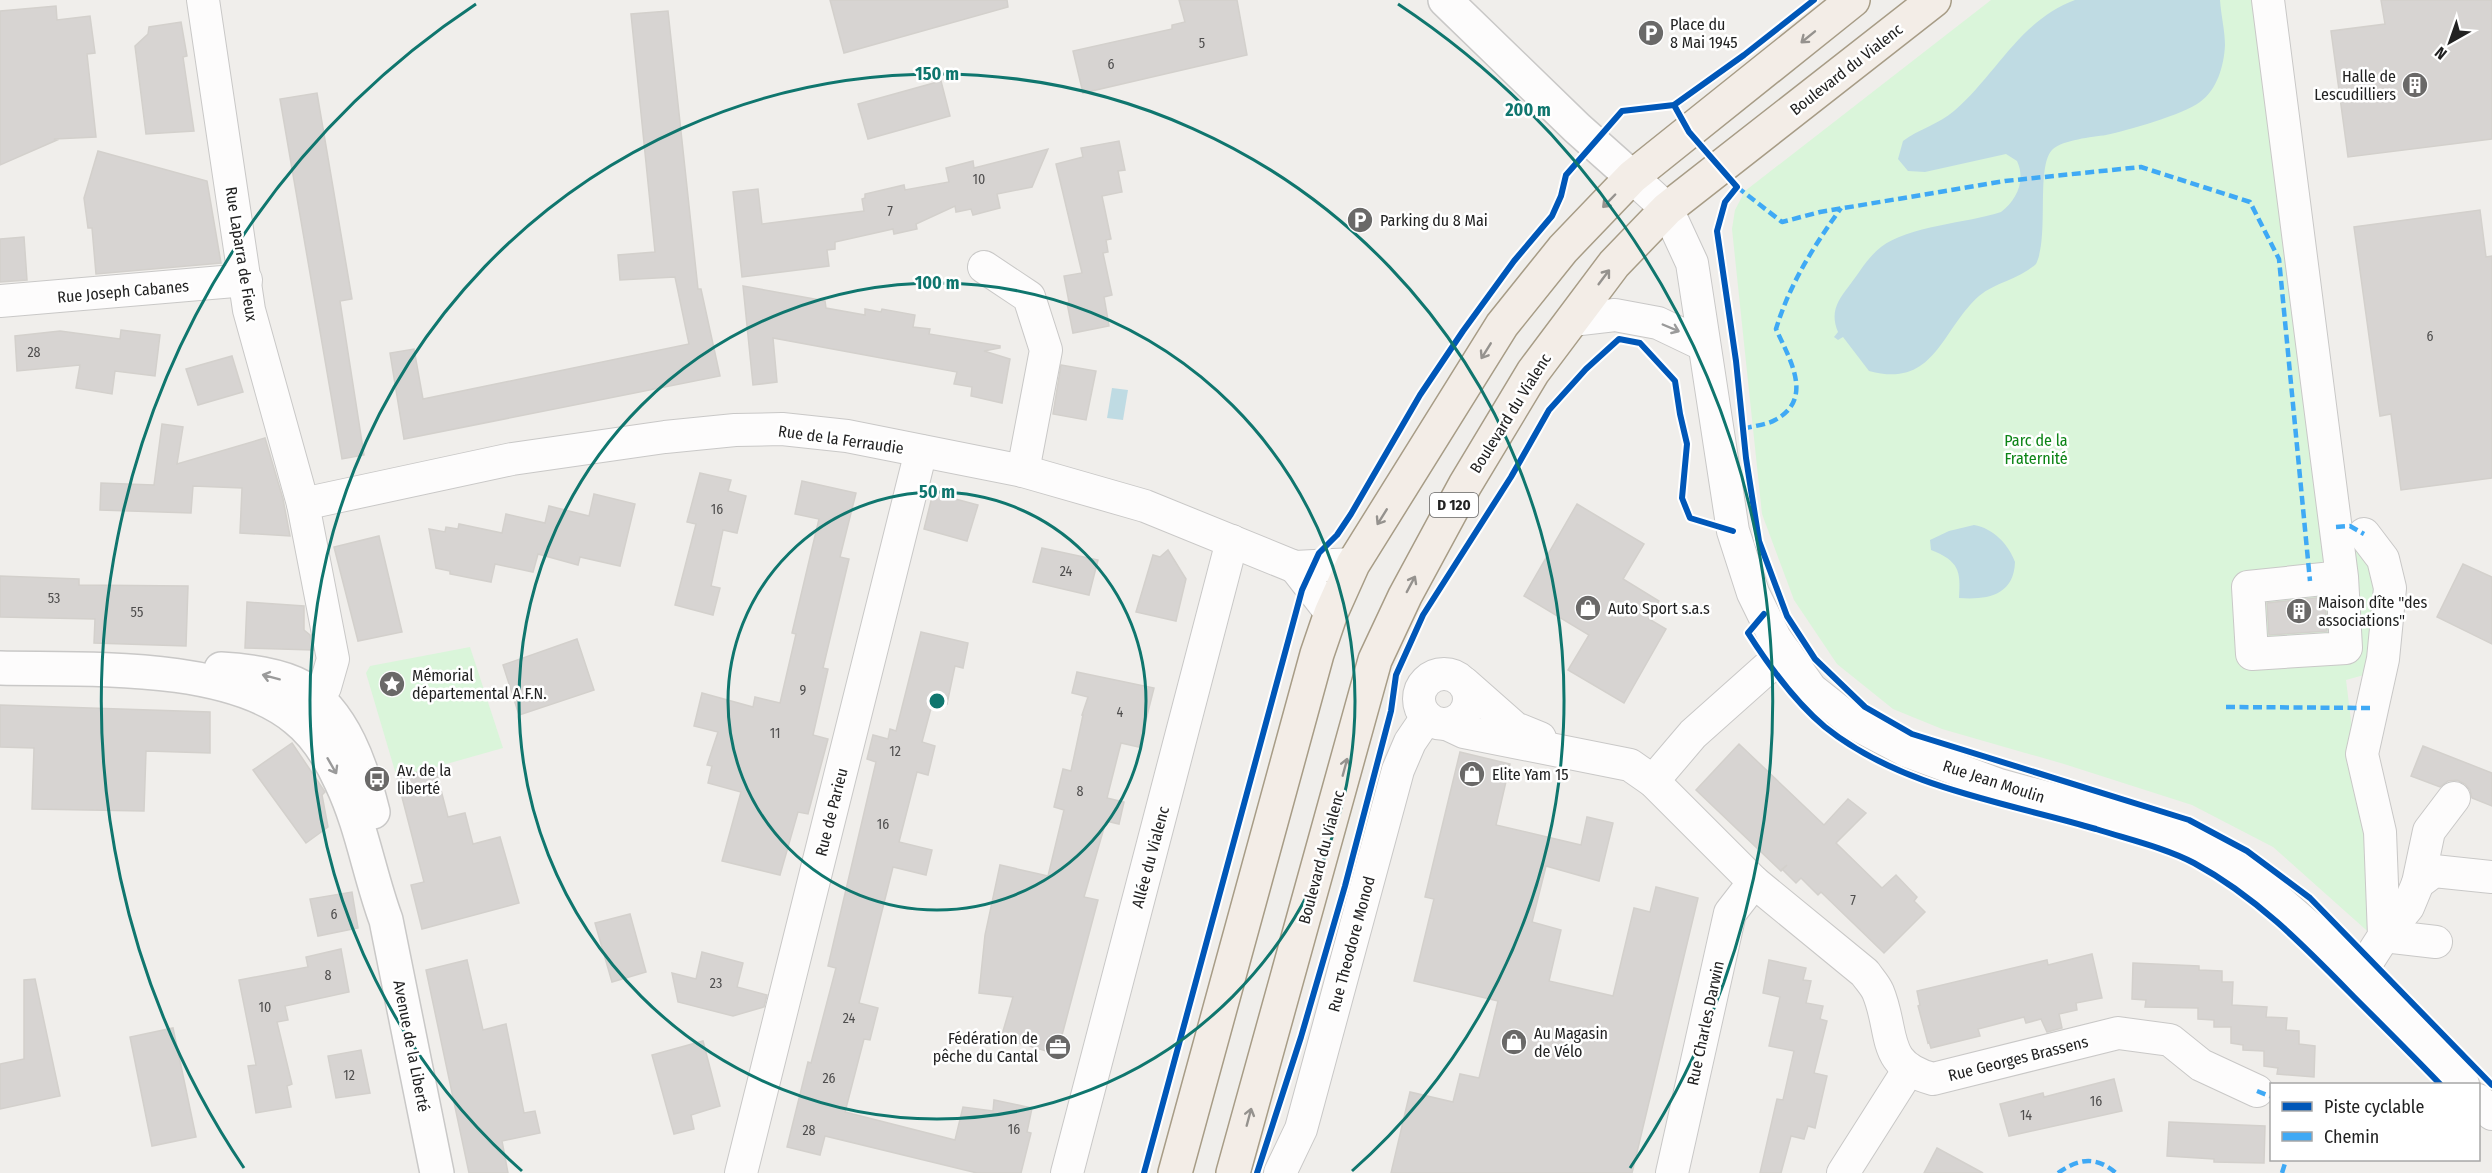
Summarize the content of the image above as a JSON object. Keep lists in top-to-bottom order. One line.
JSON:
{"streets":{"main road":["Boulevard du Vialenc","D 120"],"street":["Rue Laparra de Fieux","Rue Joseph Cabanes","Rue de la Ferraudie","Rue Jean Moulin","Rue de Parieu","Allée du Vialenc","Rue Theodore Monod","Rue Charles Darwin","Avenue de la Liberté","Rue Georges Brassens"]},"crossings":[["Boulevard du Vialenc","Rue Jean Moulin"],["Rue Laparra de Fieux","Rue Joseph Cabanes"],["Rue Laparra de Fieux","Rue de la Ferraudie"],["Rue Laparra de Fieux","Avenue de la Liberté"],["Rue de la Ferraudie","Rue de Parieu"],["Rue de la Ferraudie","Allée du Vialenc"],["Rue de la Ferraudie","Avenue de la Liberté"]],"parks":["Parc de la Fraternité"],"places":{"parking":["Place du 8 Mai 1945","Parking du 8 Mai"],"building":["Halle de Lescudilliers","Maison dîte \"des associations\""],"shop":["Auto Sport s.a.s","Elite Yam 15","Au Magasin de Vélo"],"place":["Mémorial départemental A.F.N."],"bus stop":["Av. de la liberté"],"office":["Fédération de pêche du Cantal"]},"house_numbers":["5","6","10","7","6","28","16","24","53","55","9","4","11","12","8","16","7","6","8","23","10","24","12","26","16","14","16","28"],"legend":["Piste cyclable","Chemin"],"north":"bottom left","rings":["150 m","200 m","100 m","50 m"]}
